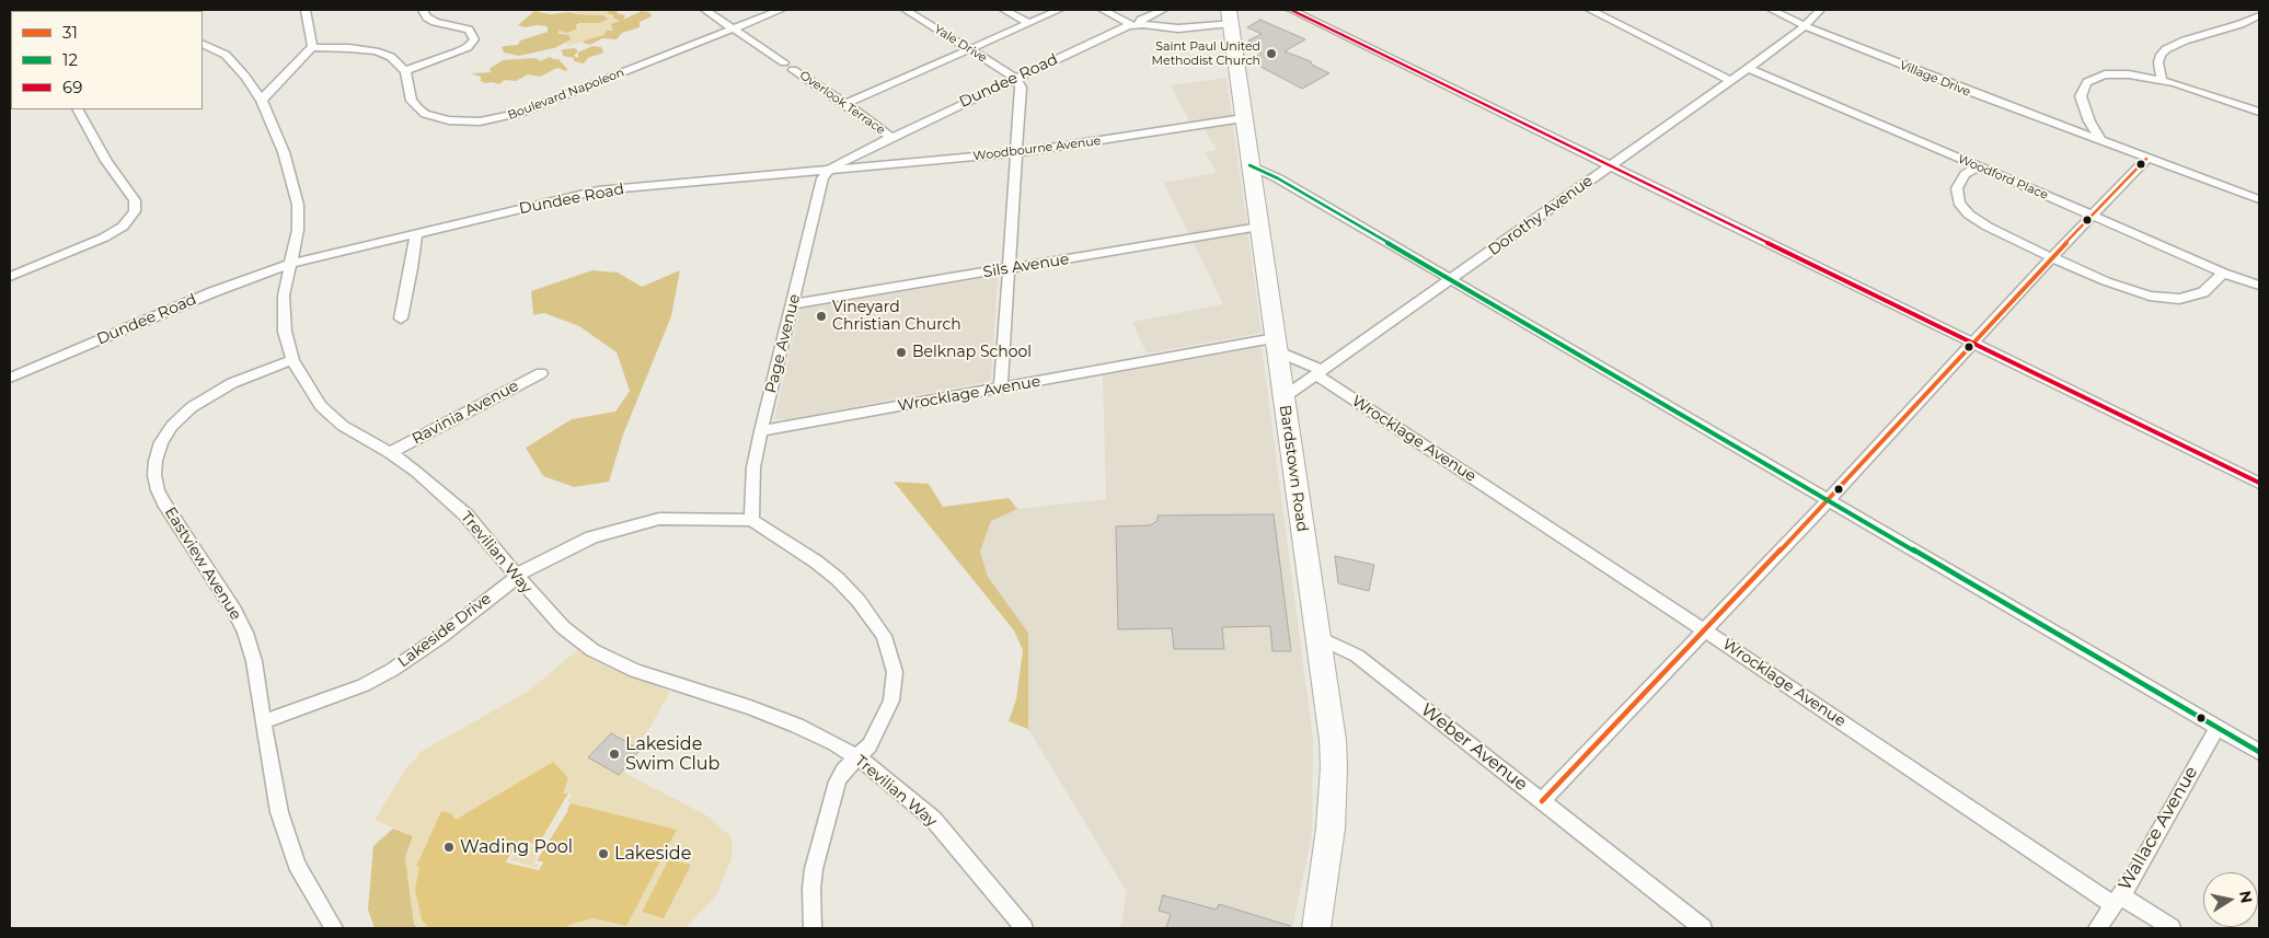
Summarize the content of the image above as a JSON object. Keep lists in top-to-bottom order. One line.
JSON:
{"streets":{"main road":["Bardstown Road"],"street":["Yale Drive","Village Drive","Dundee Road","Boulevard Napoleon","Overlook Terrace","Woodbourne Avenue","Woodford Place","Dorothy Avenue","Sils Avenue","Page Avenue","Wrocklage Avenue","Ravinia Avenue","Trevilian Way","Eastview Avenue","Lakeside Drive","Weber Avenue","Wallace Avenue"]},"crossings":[["Yale Drive","Dundee Road"],["Village Drive","Dorothy Avenue"],["Dundee Road","Overlook Terrace"],["Dundee Road","Woodbourne Avenue"],["Dundee Road","Page Avenue"],["Dundee Road","Trevilian Way"],["Boulevard Napoleon","Overlook Terrace"],["Woodbourne Avenue","Page Avenue"],["Woodbourne Avenue","Bardstown Road"],["Woodford Place","Dorothy Avenue"],["Dorothy Avenue","Wrocklage Avenue"],["Dorothy Avenue","Bardstown Road"],["Sils Avenue","Page Avenue"],["Sils Avenue","Bardstown Road"],["Page Avenue","Wrocklage Avenue"],["Page Avenue","Lakeside Drive"],["Wrocklage Avenue","Bardstown Road"],["Wrocklage Avenue","Wallace Avenue"],["Ravinia Avenue","Trevilian Way"],["Bardstown Road","Weber Avenue"],["Trevilian Way","Eastview Avenue"],["Trevilian Way","Lakeside Drive"],["Eastview Avenue","Lakeside Drive"]],"places":["Saint Paul United Methodist Church","Vineyard Christian Church","Belknap School","Lakeside Swim Club","Wading Pool","Lakeside"],"lines":["transit line 69","transit line 31","transit line 12"],"legend":["31","12","69"],"north":"right"}
